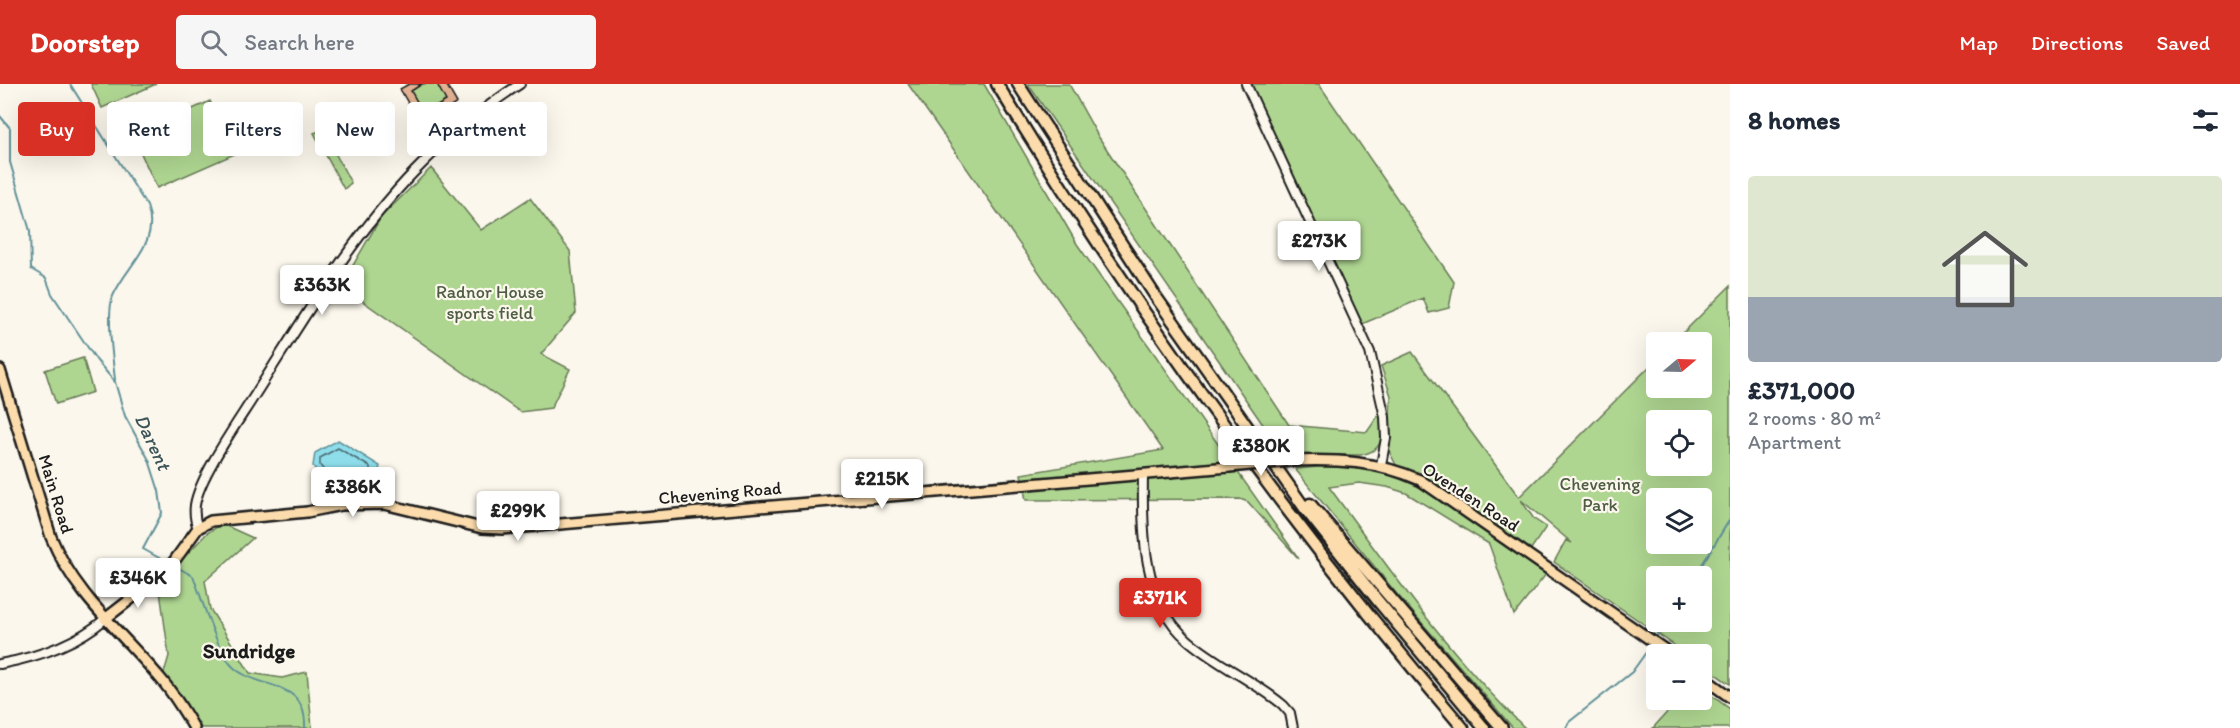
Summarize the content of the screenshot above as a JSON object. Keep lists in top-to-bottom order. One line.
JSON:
{"streets":{"main road":["Chevening Road","Main Road","Ovenden Road"]},"crossings":[["Chevening Road","Ovenden Road"]],"districts":["Sundridge"],"water":["Darent"],"parks":["Radnor House sports field","Chevening Park"],"north":"right","page":{"header":"Doorstep","search":"Search here","nav":["Map","Directions","Saved"],"heading":"8 homes","chip":["Buy","Rent","Filters","New","Apartment"],"list":[{"name":"£371,000","note":"2 rooms · 80 m² · Apartment"}],"price":["£273K","£363K","£380K","£215K","£386K","£299K","£346K","£371K"],"map_buttons":["+","−"]}}
